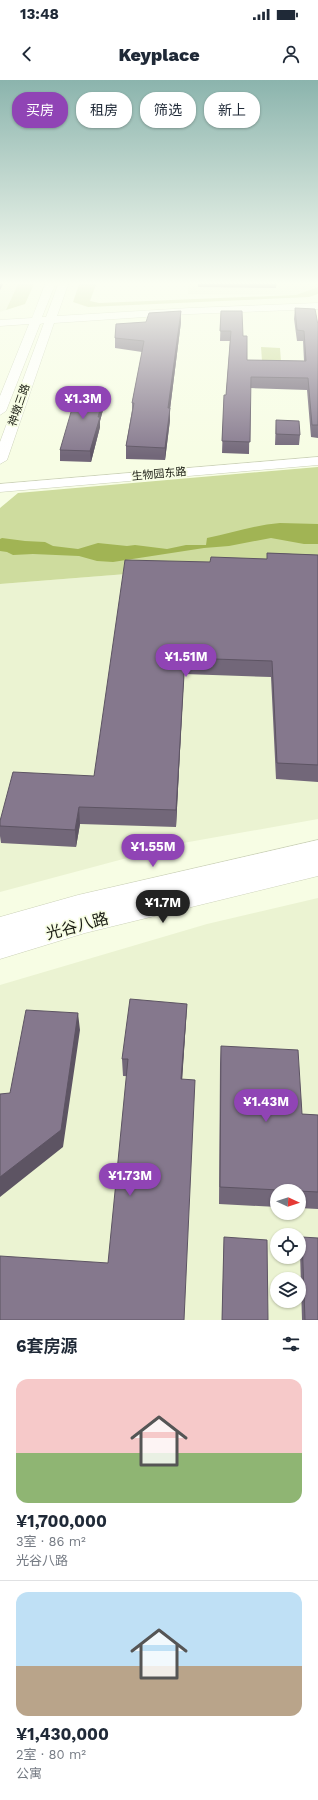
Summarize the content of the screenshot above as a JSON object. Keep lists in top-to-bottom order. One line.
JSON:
{"streets":{"main road":["光谷八路"],"street":["神墩三路","生物园东路"]},"north":"right","page":{"status":"13:48","header":"Keyplace","chip":["买房","租房","筛选","新上"],"price":["¥1.3M","¥1.51M","¥1.55M","¥1.7M","¥1.43M","¥1.73M"],"heading":"6套房源","list":[{"name":"¥1,700,000","note":"3室 · 86 m² · 光谷八路"},{"name":"¥1,430,000","note":"2室 · 80 m² · 公寓"}]}}
